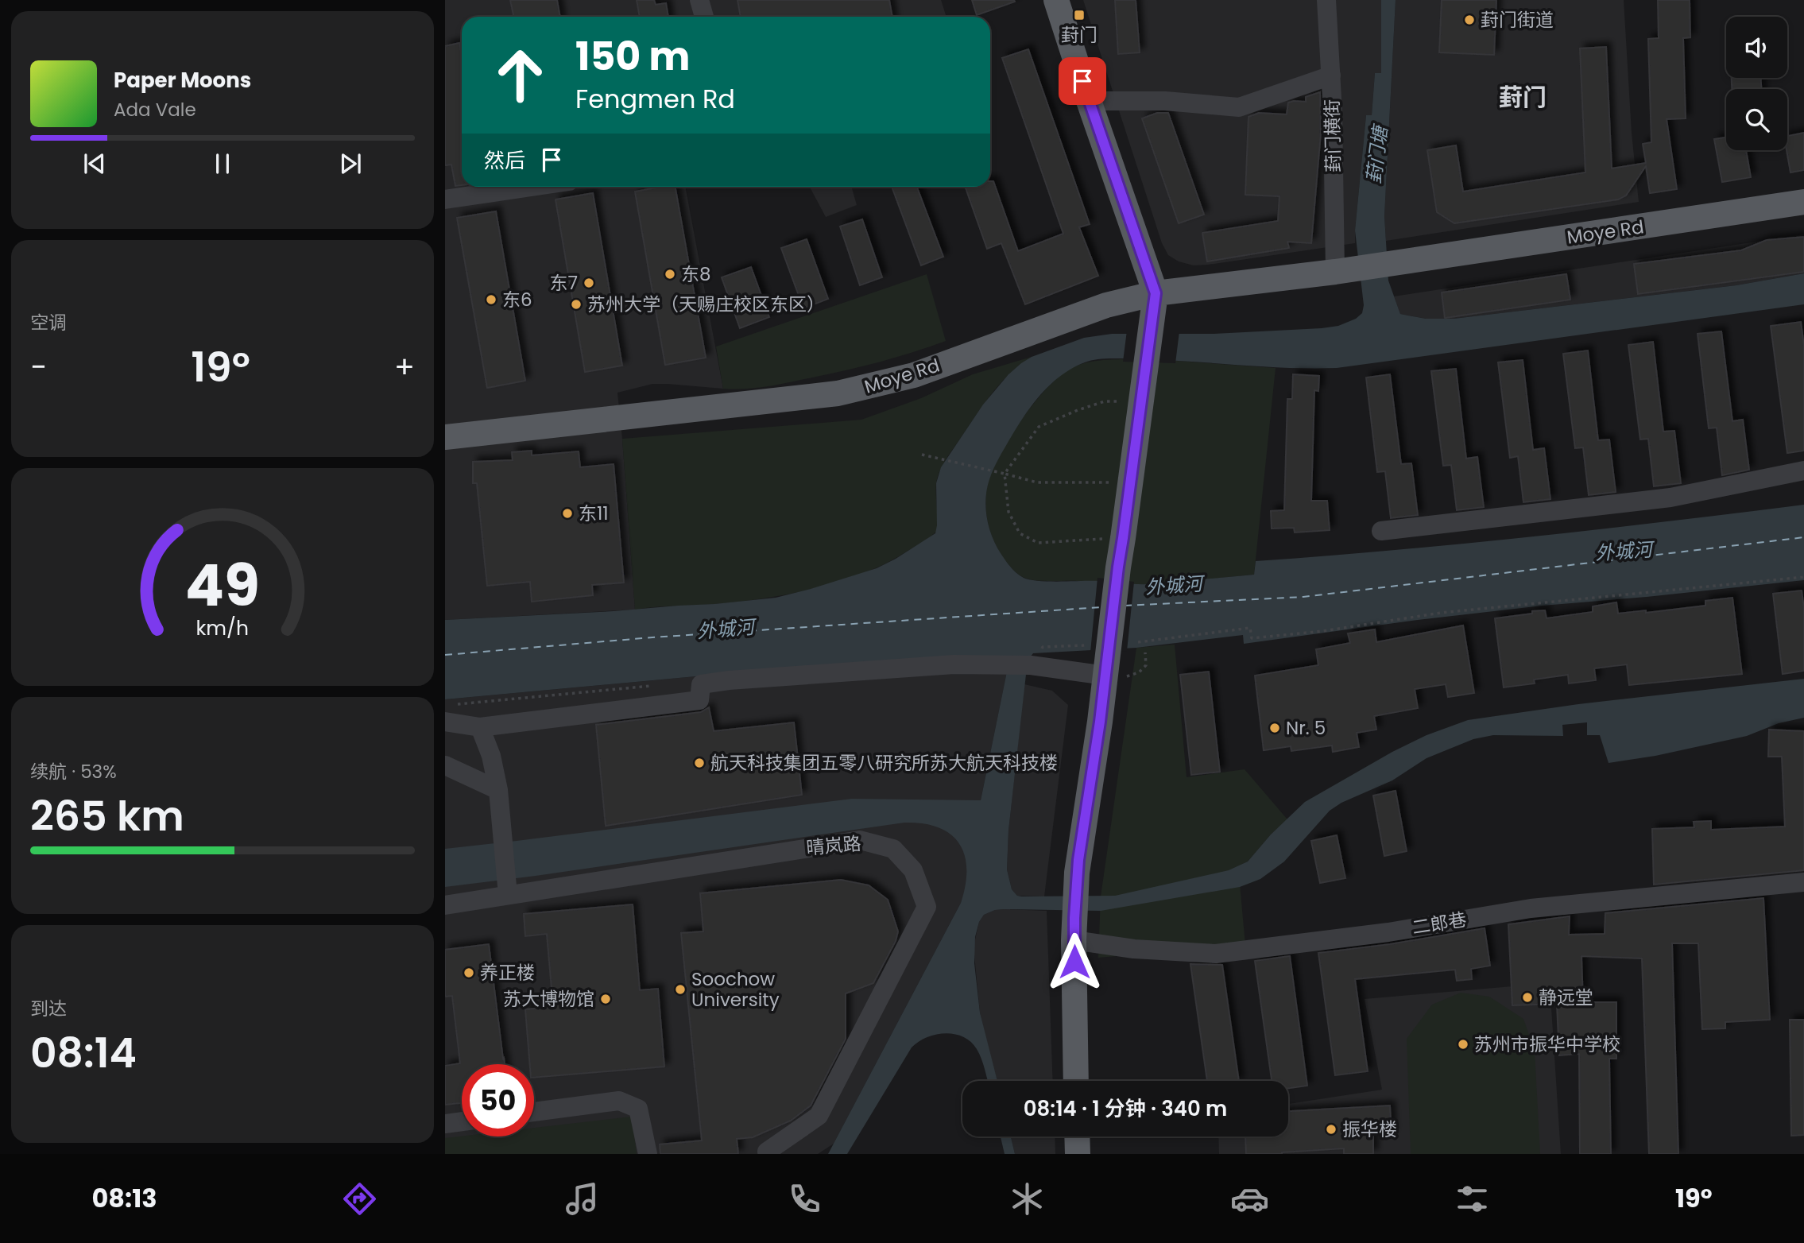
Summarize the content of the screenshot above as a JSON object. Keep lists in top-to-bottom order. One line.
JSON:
{"streets":{"main road":["Moye Rd"],"street":["葑门横街","晴岚路","二郎巷"]},"crossings":[["葑门横街","Moye Rd"]],"districts":["葑门"],"water":["葑门塘","外城河"],"places":{"transit":["葑门"],"other":["葑门街道","东8","东7","东6","苏州大学（天赐庄校区东区）","东11","Nr. 5","航天科技集团五零八研究所苏大航天科技楼","养正楼","Soochow University","静远堂","苏大博物馆","苏州市振华中学校","振华楼"]},"page":{"turn":["150 m","Fengmen Rd"],"song":["Paper Moons","Ada Vale"],"then":"然后","tile":["空调",["续航 · 53%","265 km"],["到达","08:14"]],"heat":["−","19°","+"],"limit":"50","trip":"08:14 · 1 分钟 · 340 m","tabs":["08:13","19°"],"gauge":["49","km/h"]}}
